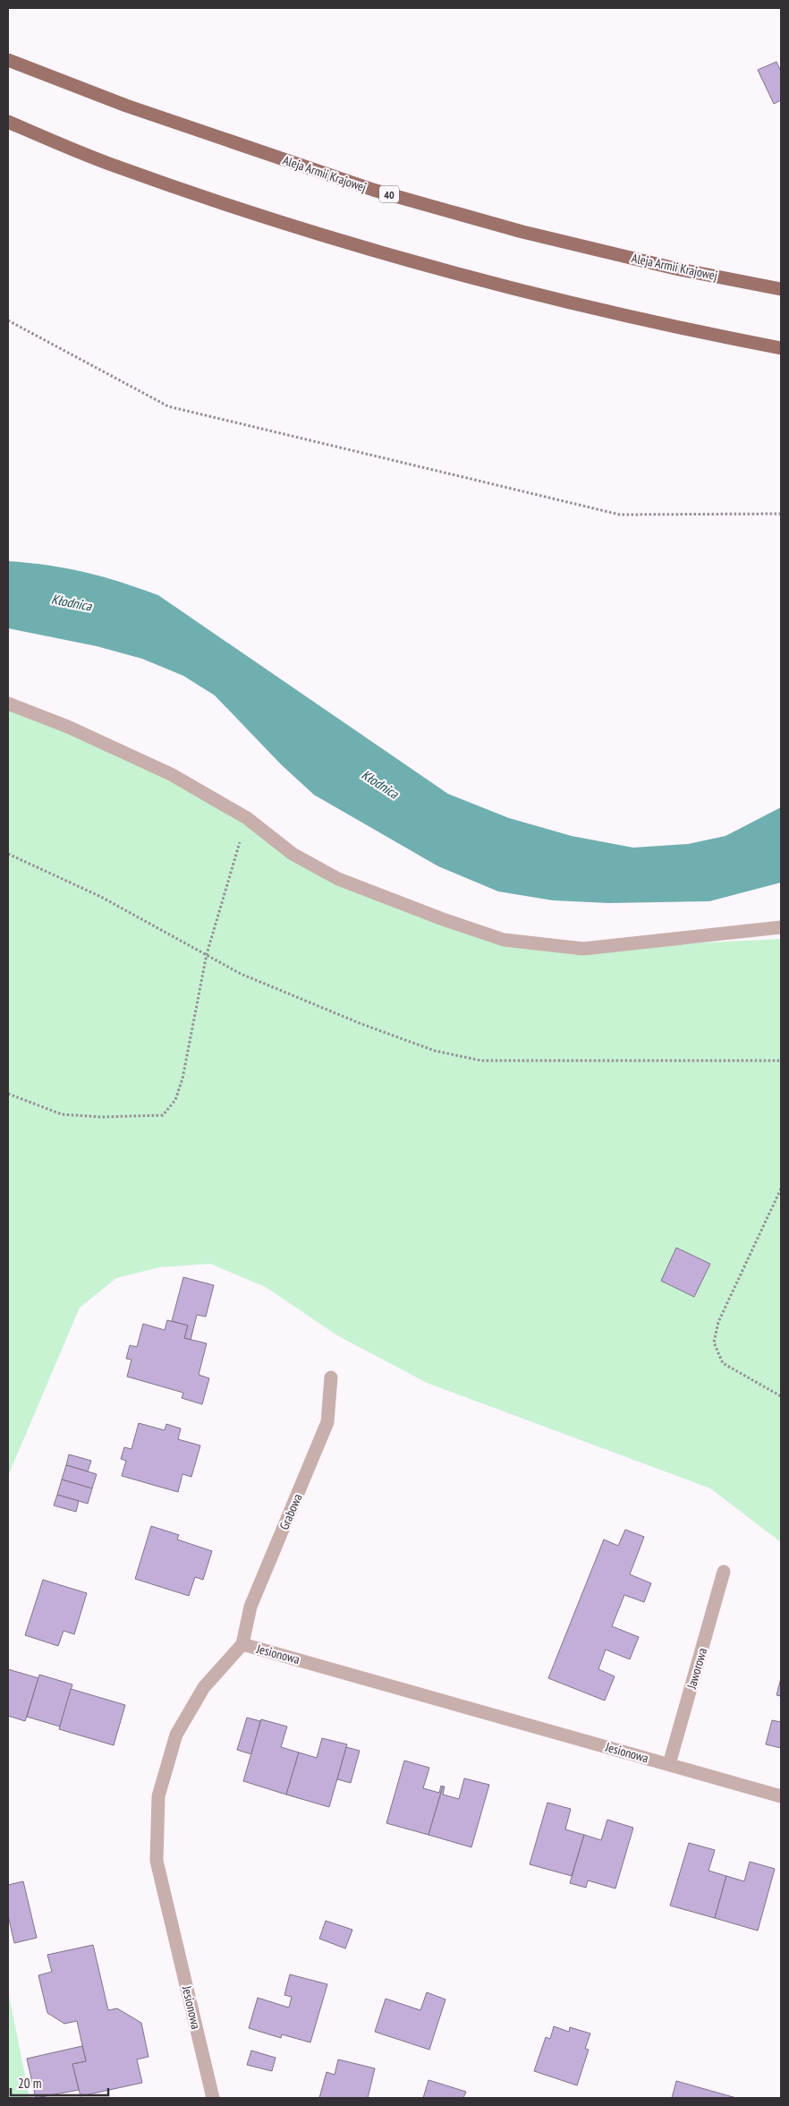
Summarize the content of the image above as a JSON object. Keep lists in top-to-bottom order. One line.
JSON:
{"streets":{"main road":["Aleja Armii Krajowej","40"],"street":["Grabowa","Jesionowa","Jaworowa"]},"crossings":[["Grabowa","Jesionowa"],["Jesionowa","Jaworowa"]],"water":["Kłodnica"],"scale_bar":"20 m"}
